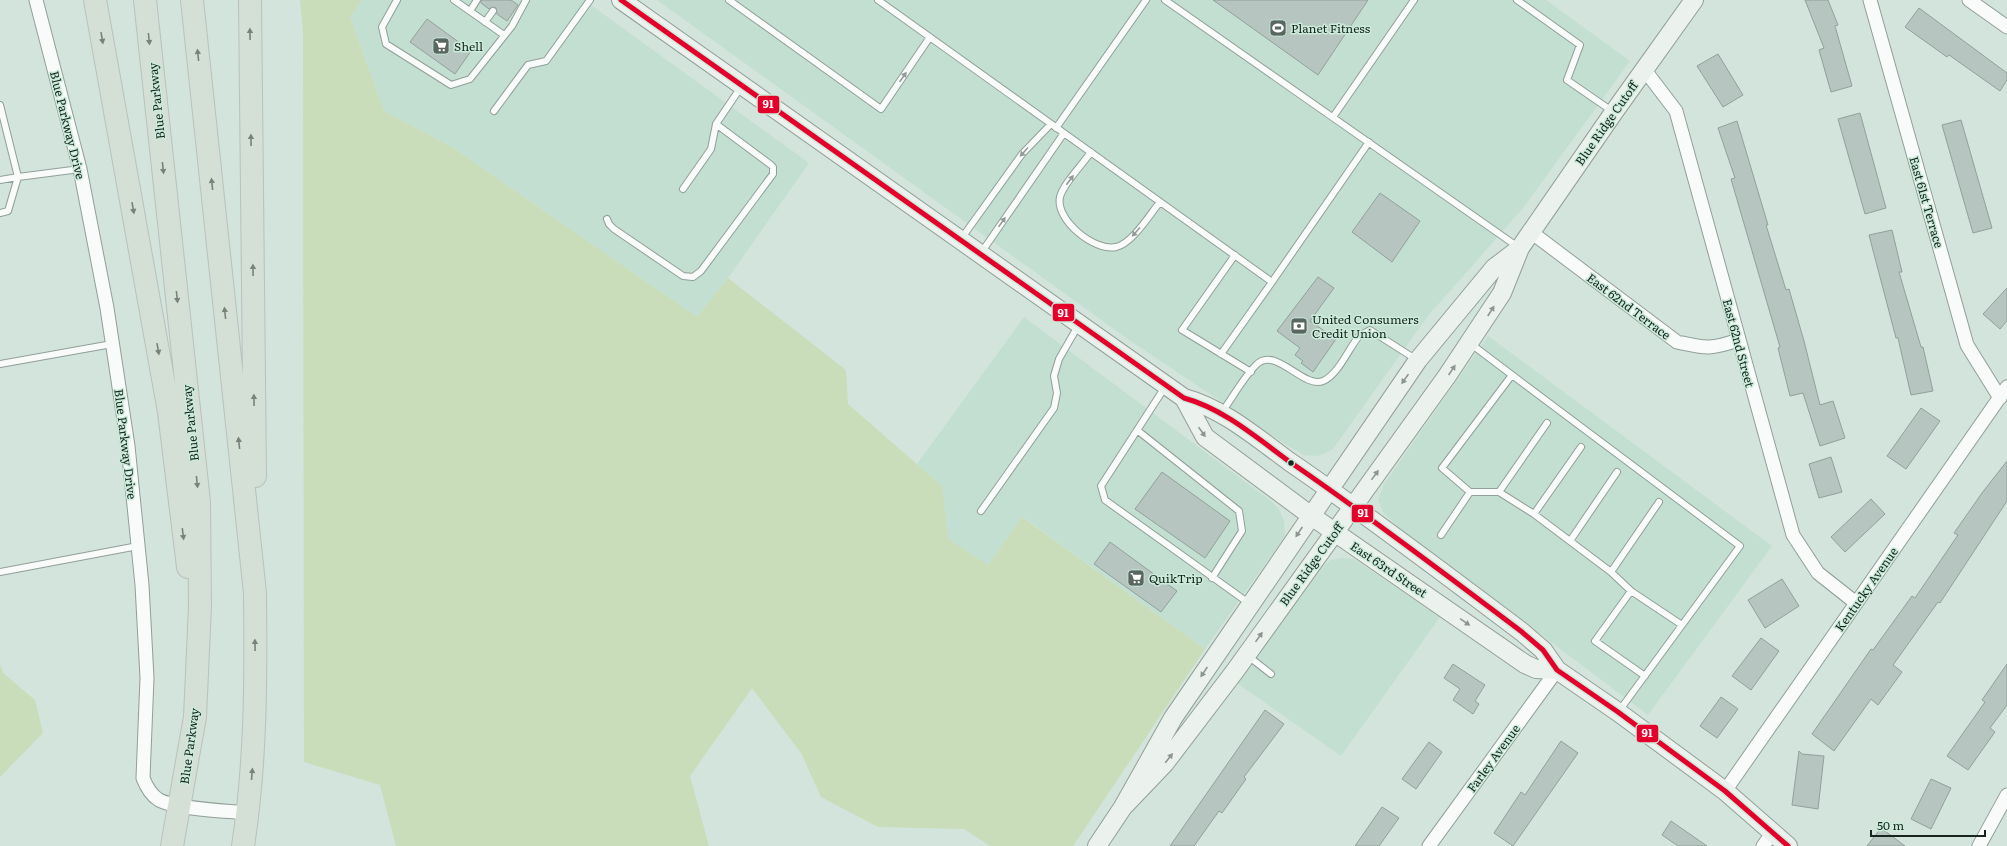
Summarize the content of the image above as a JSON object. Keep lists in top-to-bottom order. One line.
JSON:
{"streets":{"highway":["Blue Parkway"],"main road":["Blue Ridge Cutoff","East 63rd Street"],"street":["Blue Parkway Drive","East 61st Terrace","East 62nd Terrace","East 62nd Street","Kentucky Avenue","Farley Avenue"]},"crossings":[["Blue Parkway","Blue Parkway Drive"],["Blue Ridge Cutoff","East 62nd Terrace"],["Blue Ridge Cutoff","East 62nd Street"],["Blue Ridge Cutoff","East 63rd Street"],["East 61st Terrace","Kentucky Avenue"],["East 62nd Terrace","East 62nd Street"],["East 62nd Street","Kentucky Avenue"],["East 63rd Street","Kentucky Avenue"],["East 63rd Street","Farley Avenue"]],"places":{"sports":["Planet Fitness"],"supermarket":["Shell","QuikTrip"],"bank":["United Consumers Credit Union"]},"lines":["transit line 91"],"scale_bar":"50 m"}
